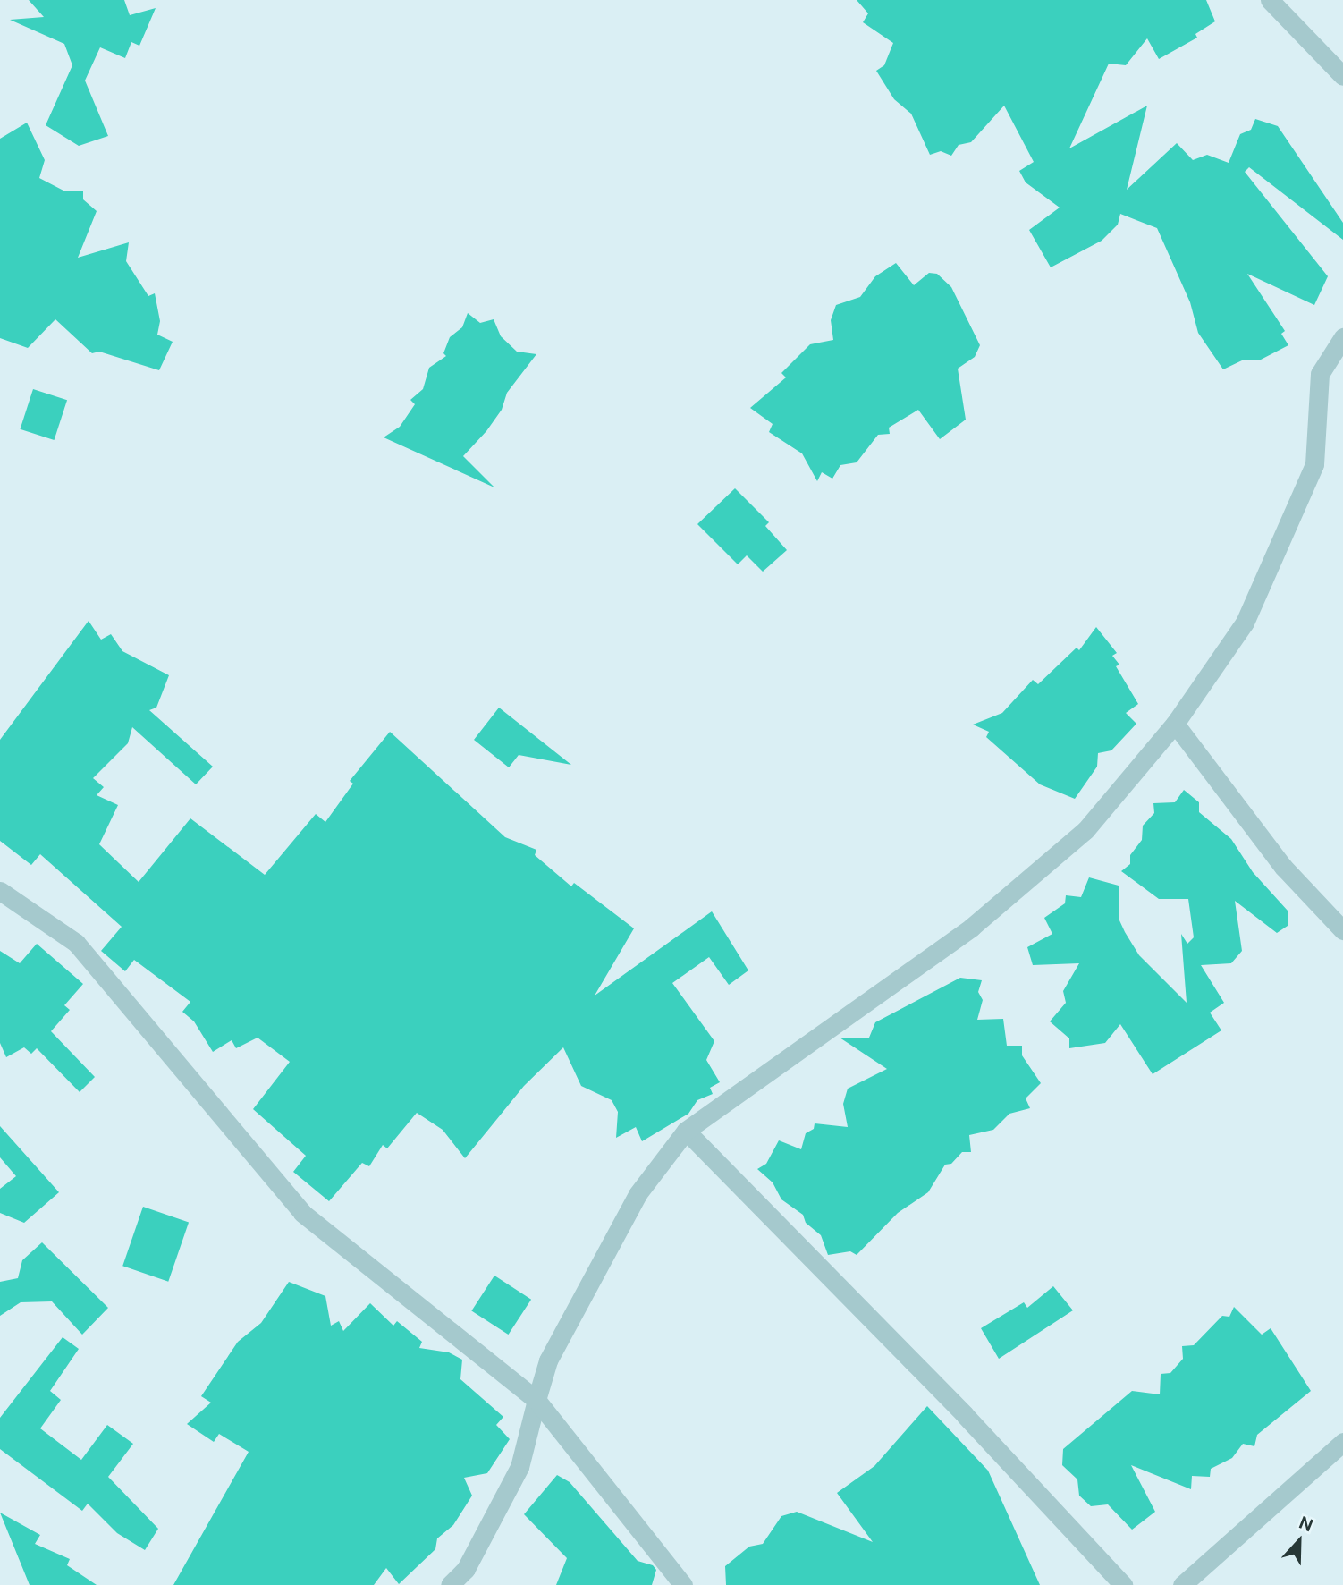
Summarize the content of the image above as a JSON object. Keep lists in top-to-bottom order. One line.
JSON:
{"north":"top"}
